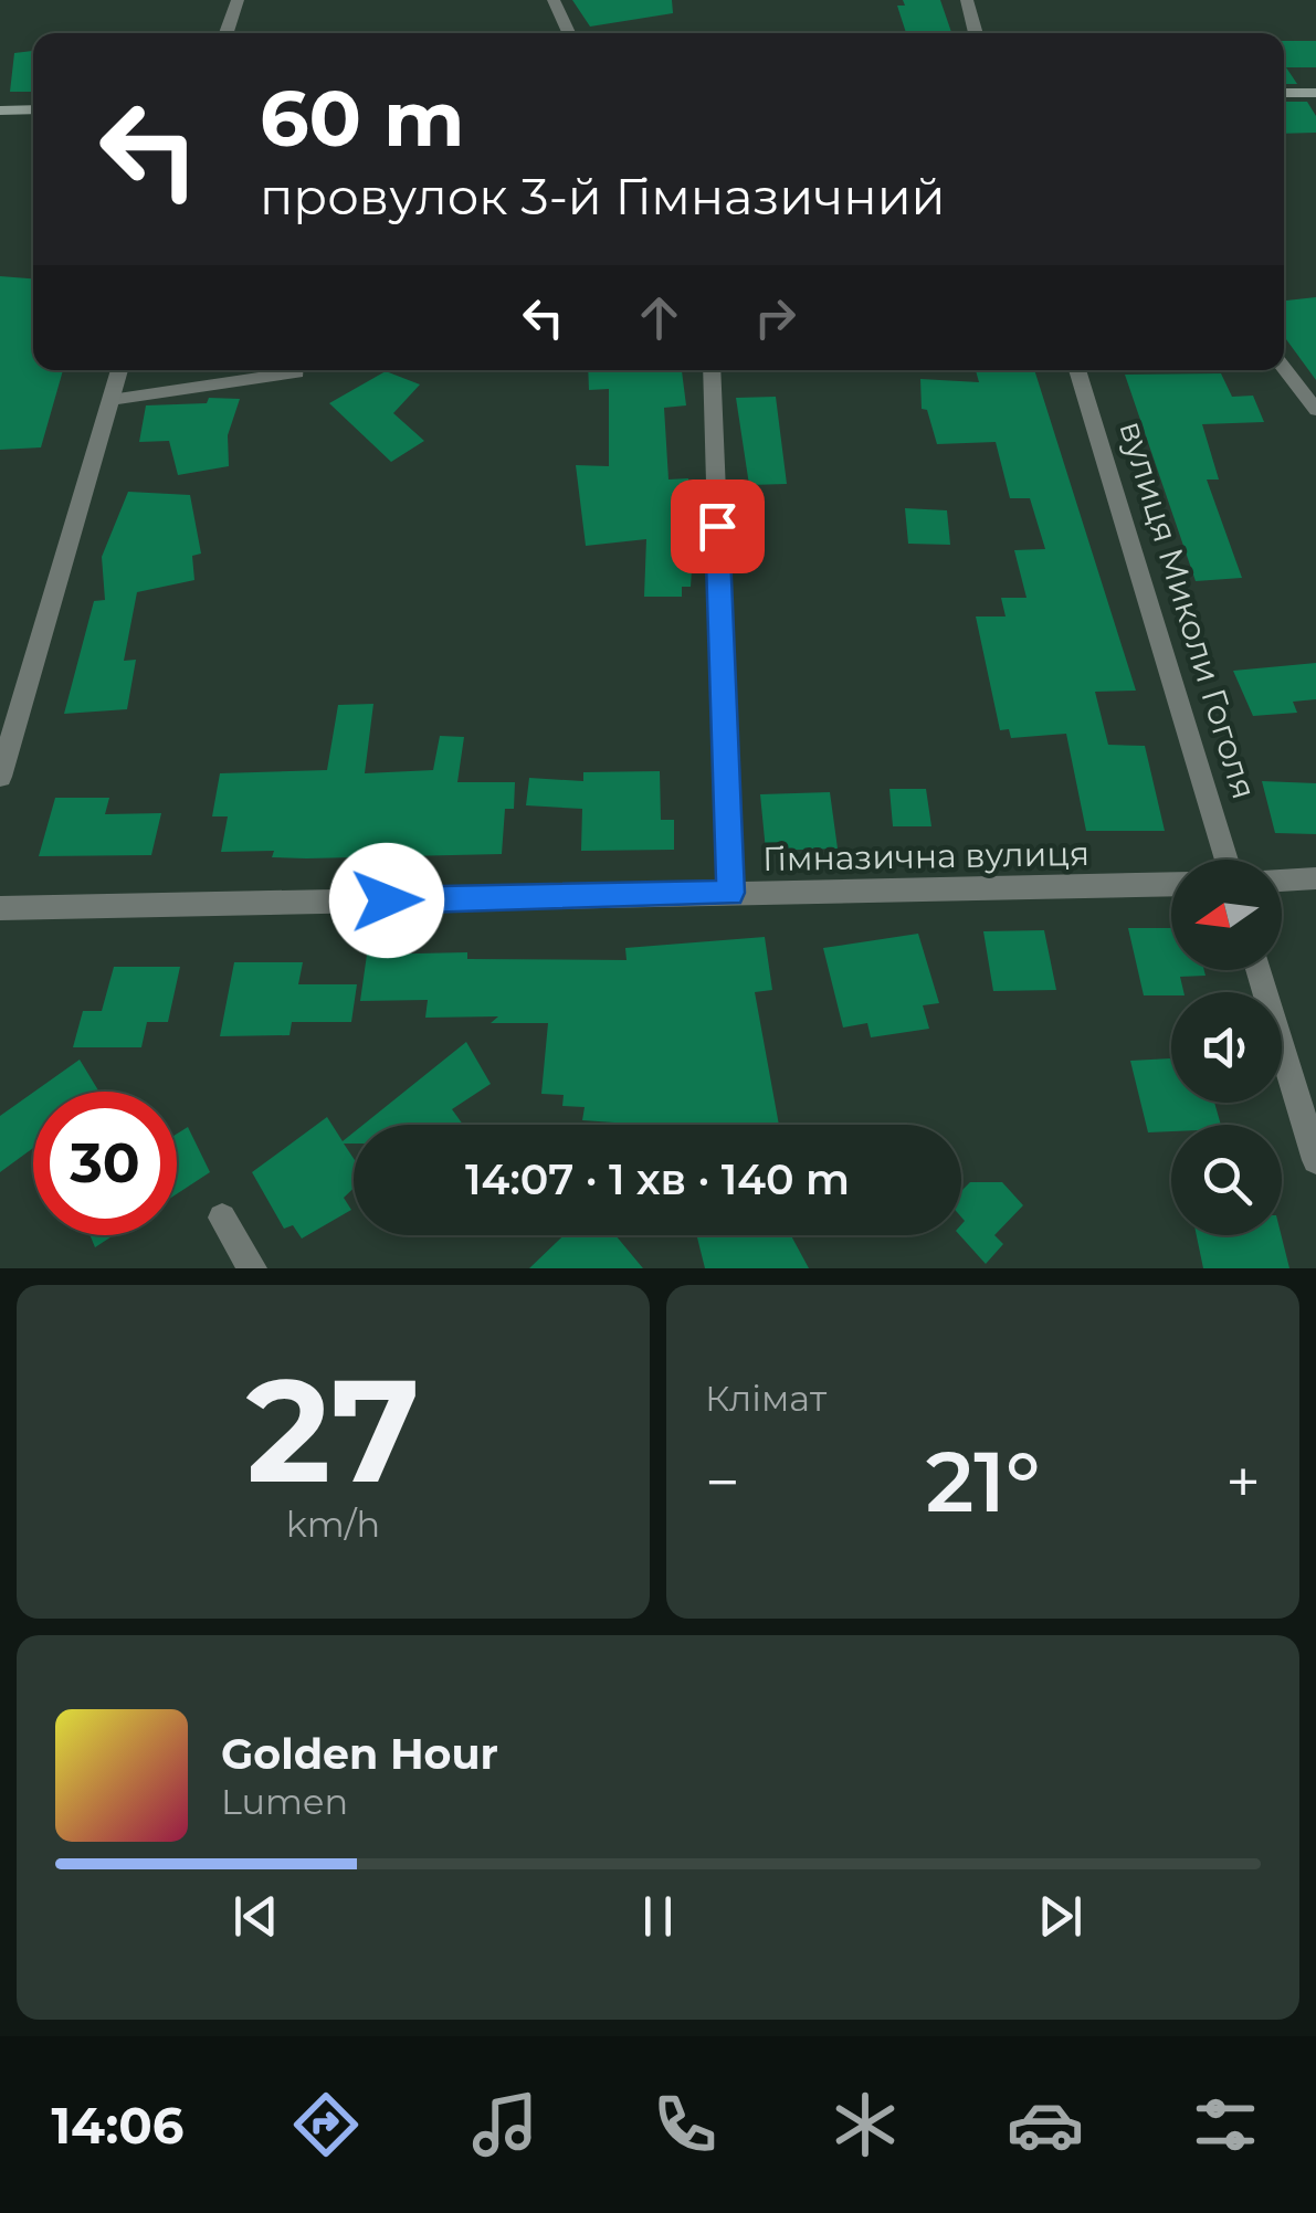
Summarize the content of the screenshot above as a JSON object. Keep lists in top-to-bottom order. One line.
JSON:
{"streets":{"street":["вулиця Миколи Гоголя","Гімназична вулиця"]},"north":"left","page":{"turn":["60 m","провулок 3-й Гімназичний"],"limit":"30","trip":"14:07 · 1 хв · 140 m","tile":[["27","km/h"],"Клімат"],"heat":["−","21°","+"],"song":["Golden Hour","Lumen"],"tabs":"14:06"}}
